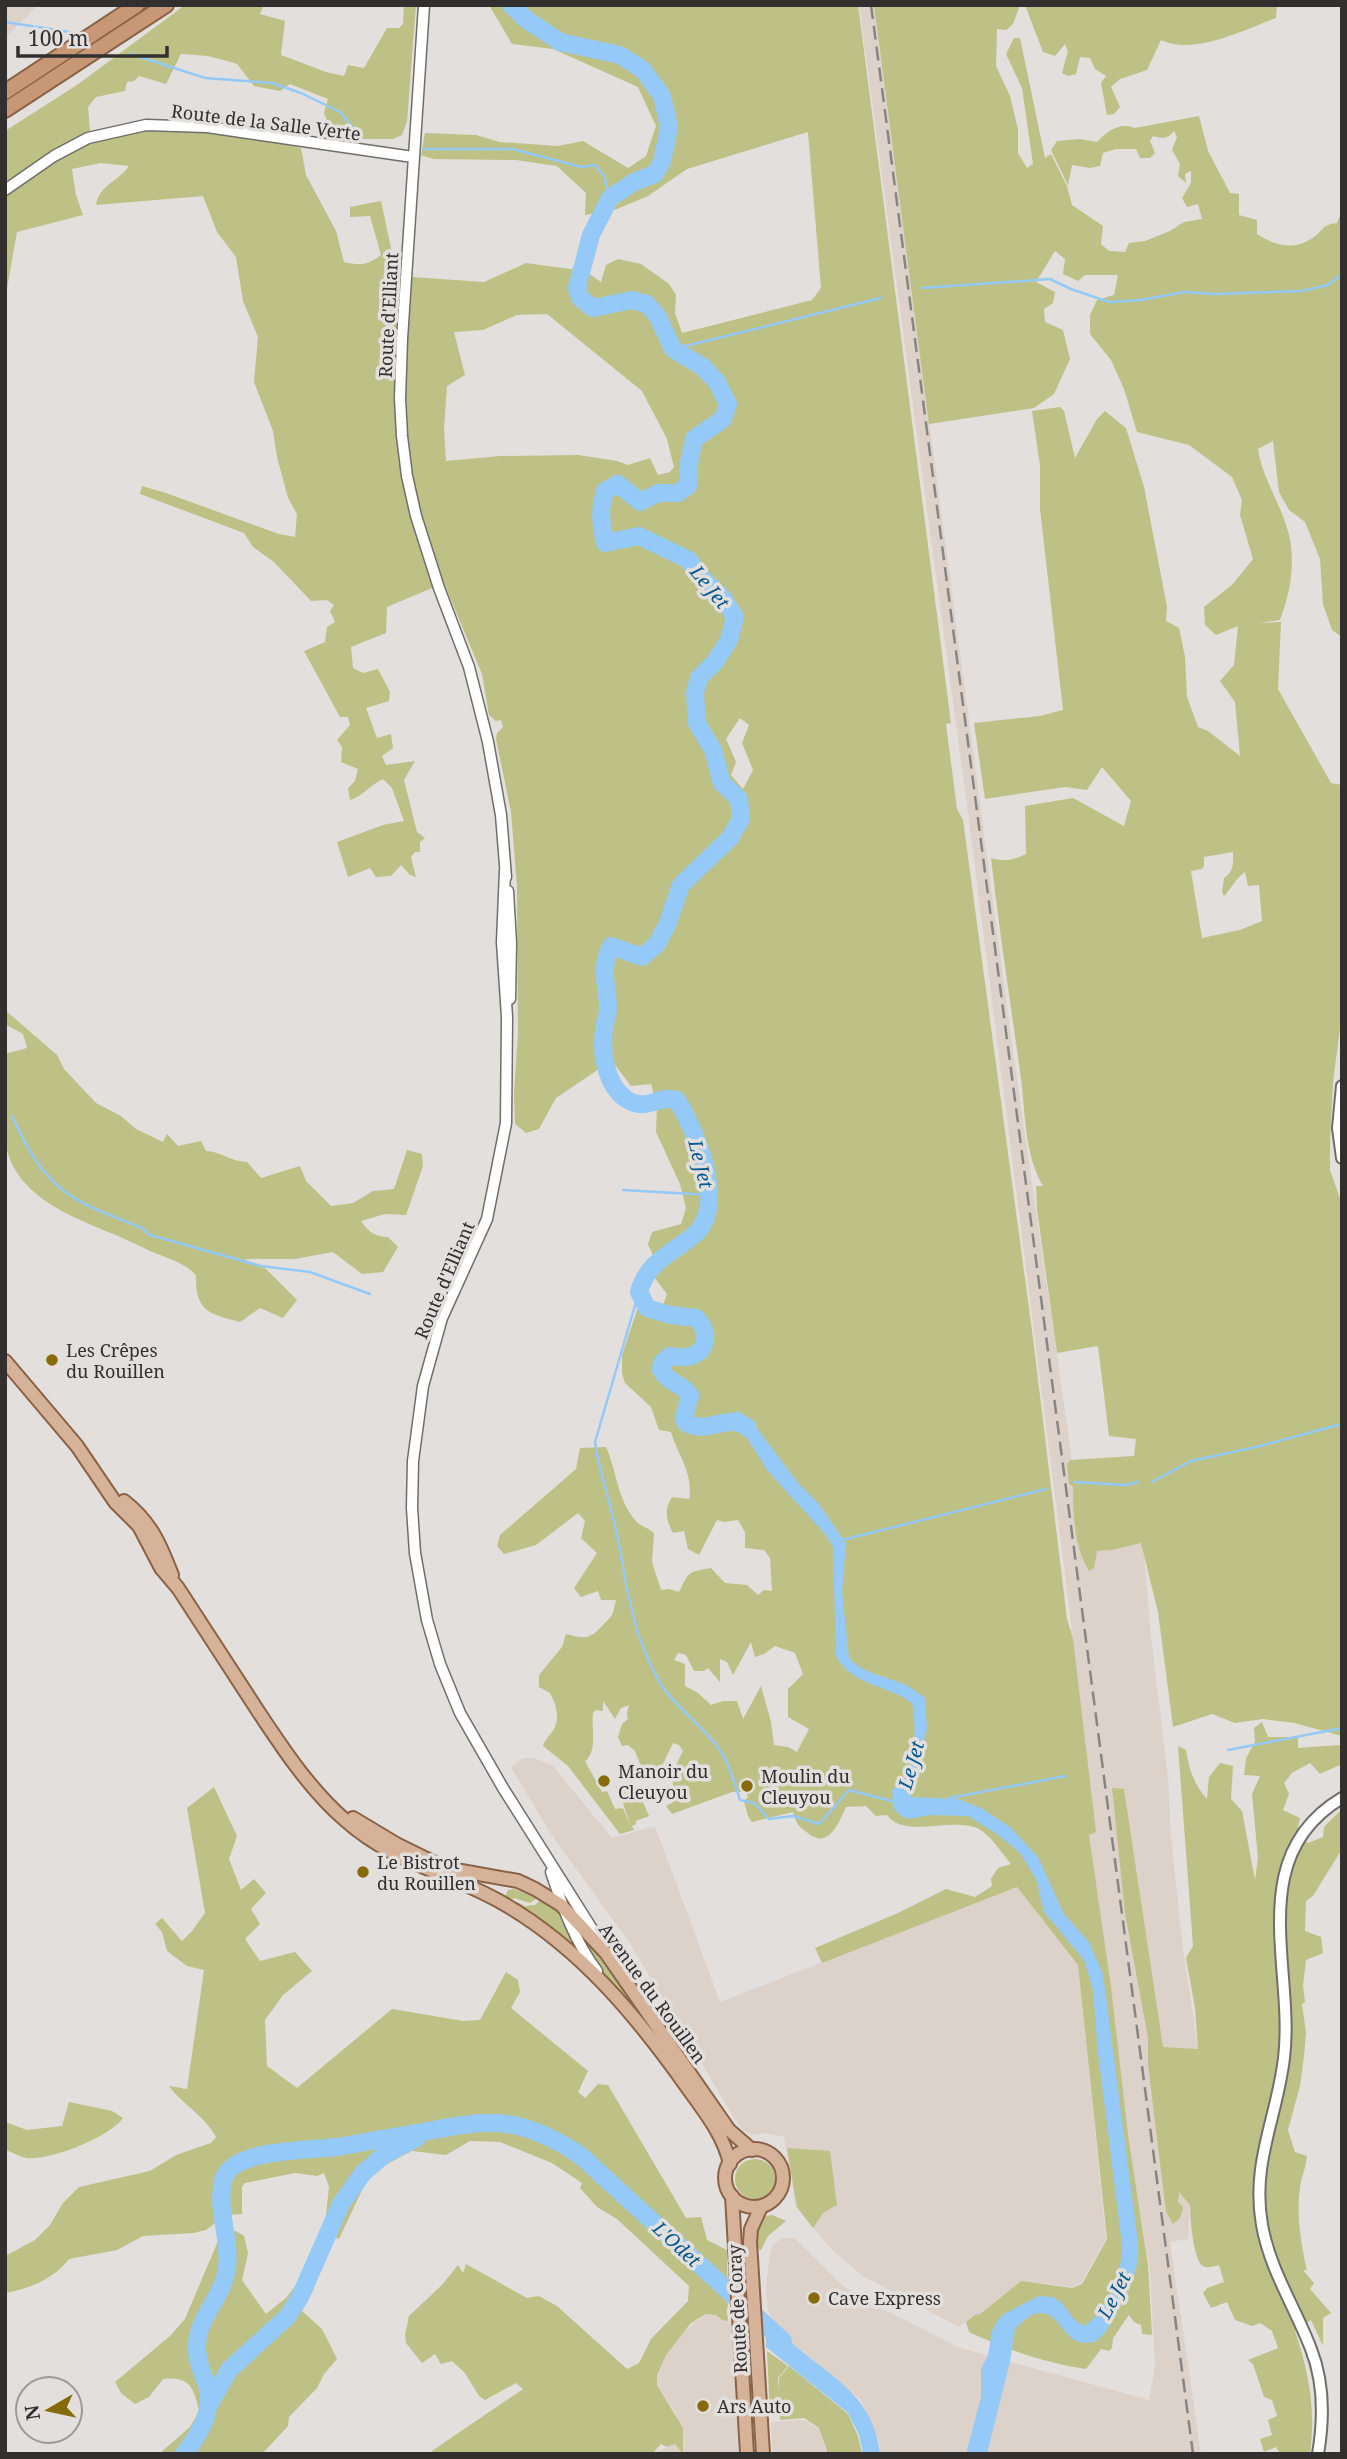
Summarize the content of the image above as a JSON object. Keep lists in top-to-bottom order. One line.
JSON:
{"streets":{"main road":["Avenue du Rouillen","Route de Coray"],"street":["Route de la Salle Verte","Route d'Elliant"]},"crossings":[["Route de la Salle Verte","Route d'Elliant"],["Route d'Elliant","Avenue du Rouillen"],["Avenue du Rouillen","Route de Coray"]],"water":["Le Jet","L'Odet"],"places":["Les Crêpes du Rouillen","Manoir du Cleuyou","Moulin du Cleuyou","Le Bistrot du Rouillen","Cave Express","Ars Auto"],"scale_bar":"100 m","north":"left"}
